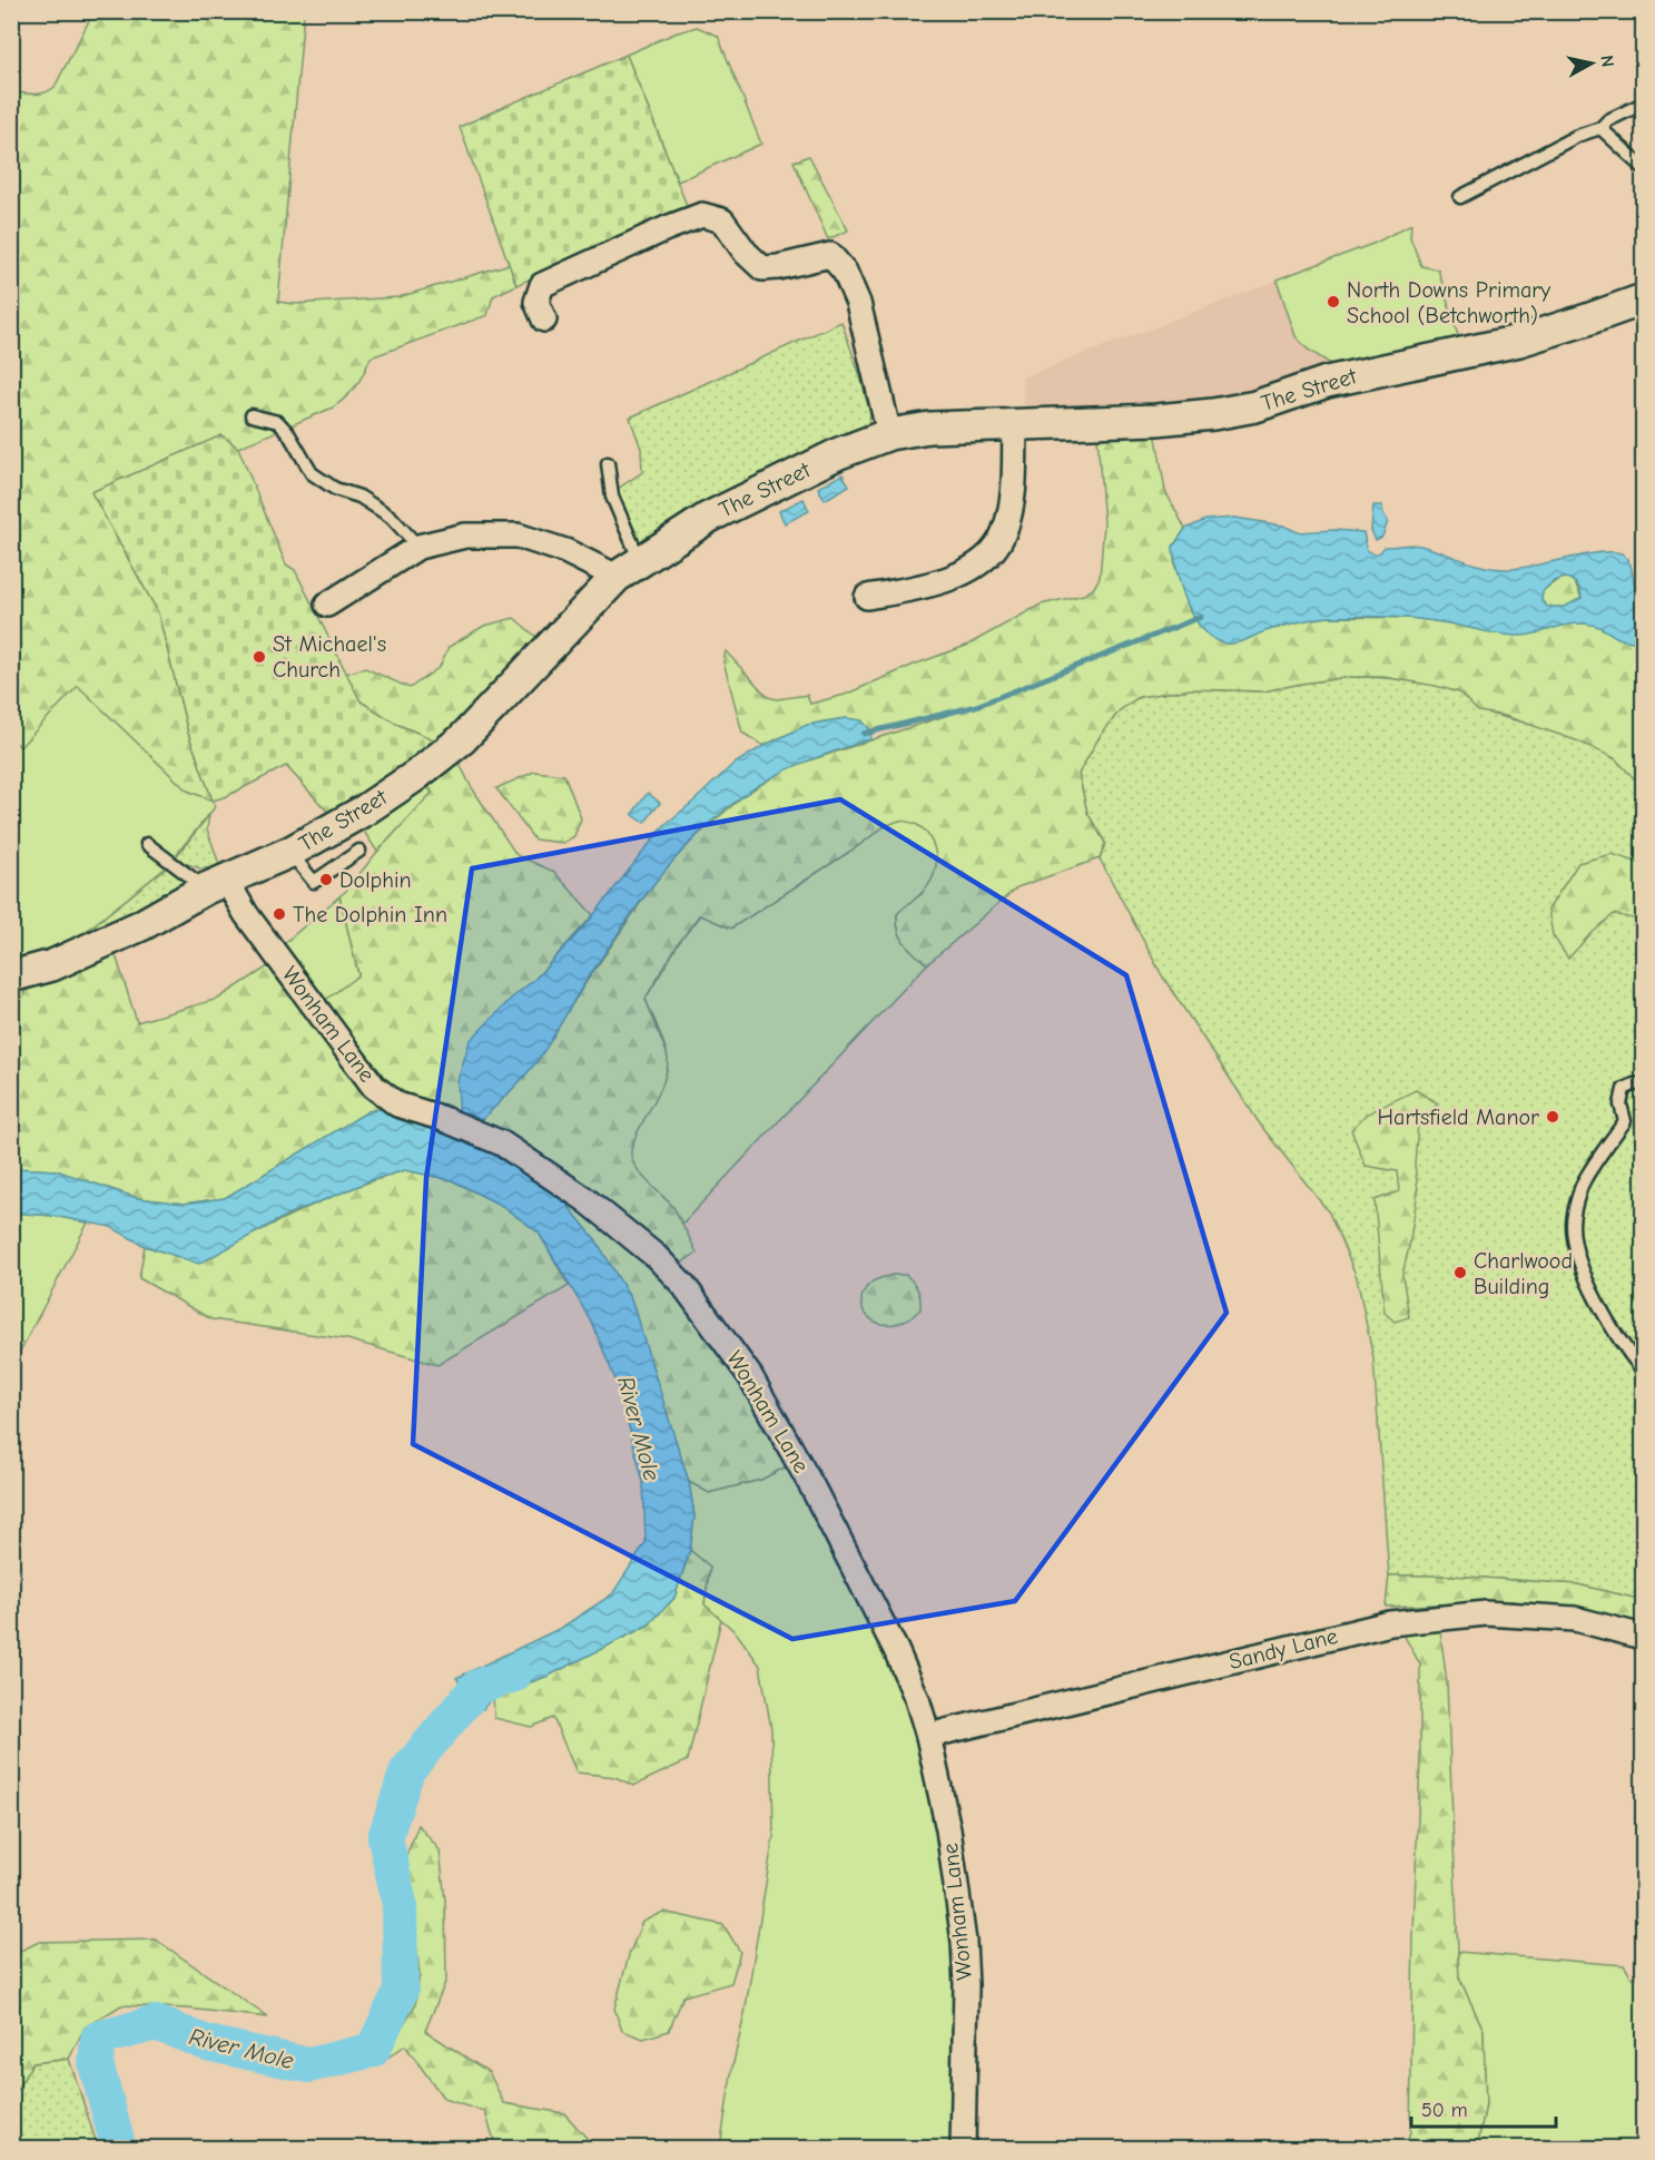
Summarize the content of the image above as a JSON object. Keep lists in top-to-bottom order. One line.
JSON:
{"streets":{"street":["The Street","Wonham Lane","Sandy Lane"]},"crossings":[["The Street","Wonham Lane"],["Wonham Lane","Sandy Lane"]],"water":["River Mole"],"places":["North Downs Primary School (Betchworth)","St Michael's Church","Dolphin","The Dolphin Inn","Hartsfield Manor","Charlwood Building"],"scale_bar":"50 m","north":"right"}
